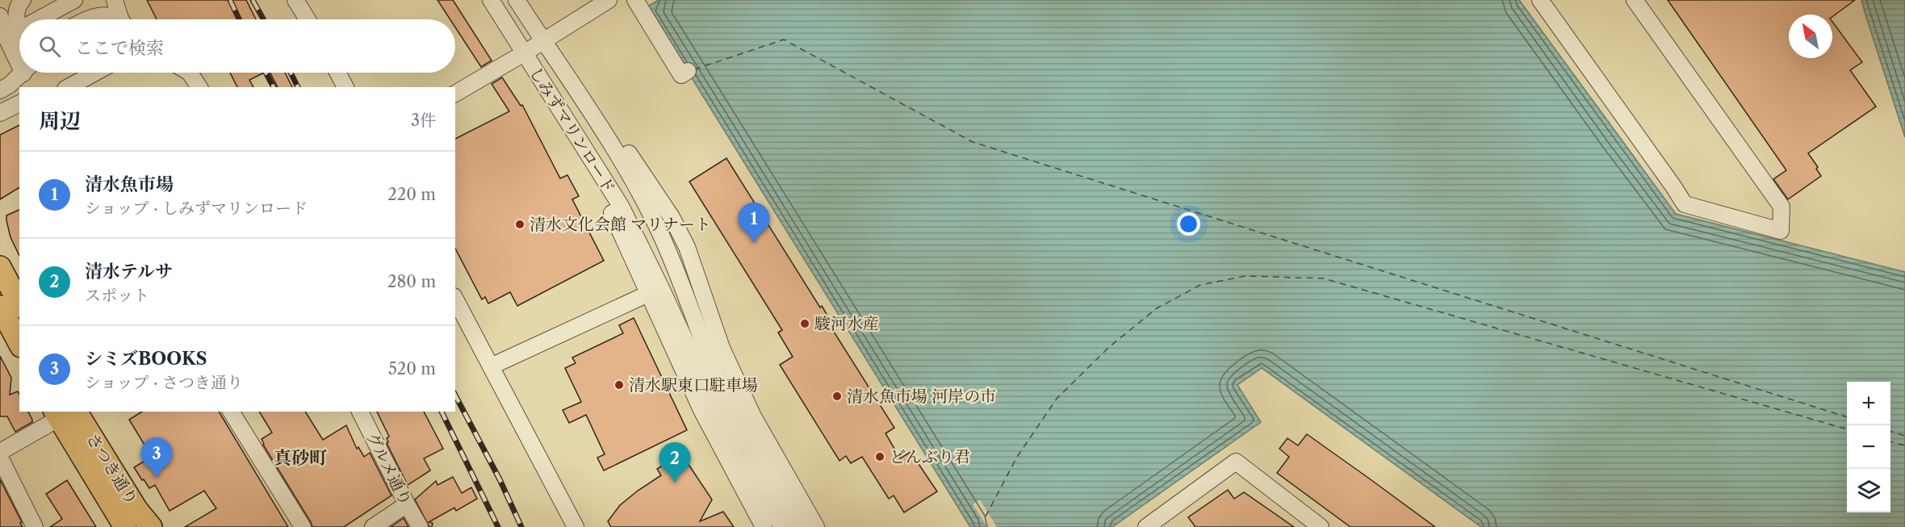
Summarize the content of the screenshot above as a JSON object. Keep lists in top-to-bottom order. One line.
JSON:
{"streets":{"highway":["さつき通り"],"street":["しみずマリンロード","グルメ通り"]},"districts":["真砂町"],"places":["清水文化会館 マリナート","駿河水産","清水駅東口駐車場","清水魚市場 河岸の市","どんぶり君"],"north":"top left","page":{"search":"ここで検索","heading":["周辺","3件"],"list":[{"mark":"1","name":"清水魚市場","note":"ショップ · しみずマリンロード","value":"220 m"},{"mark":"2","name":"清水テルサ","note":"スポット","value":"280 m"},{"mark":"3","name":"シミズBOOKS","note":"ショップ · さつき通り","value":"520 m"}],"pins":["1","3","2"],"map_buttons":["+","−"]}}
